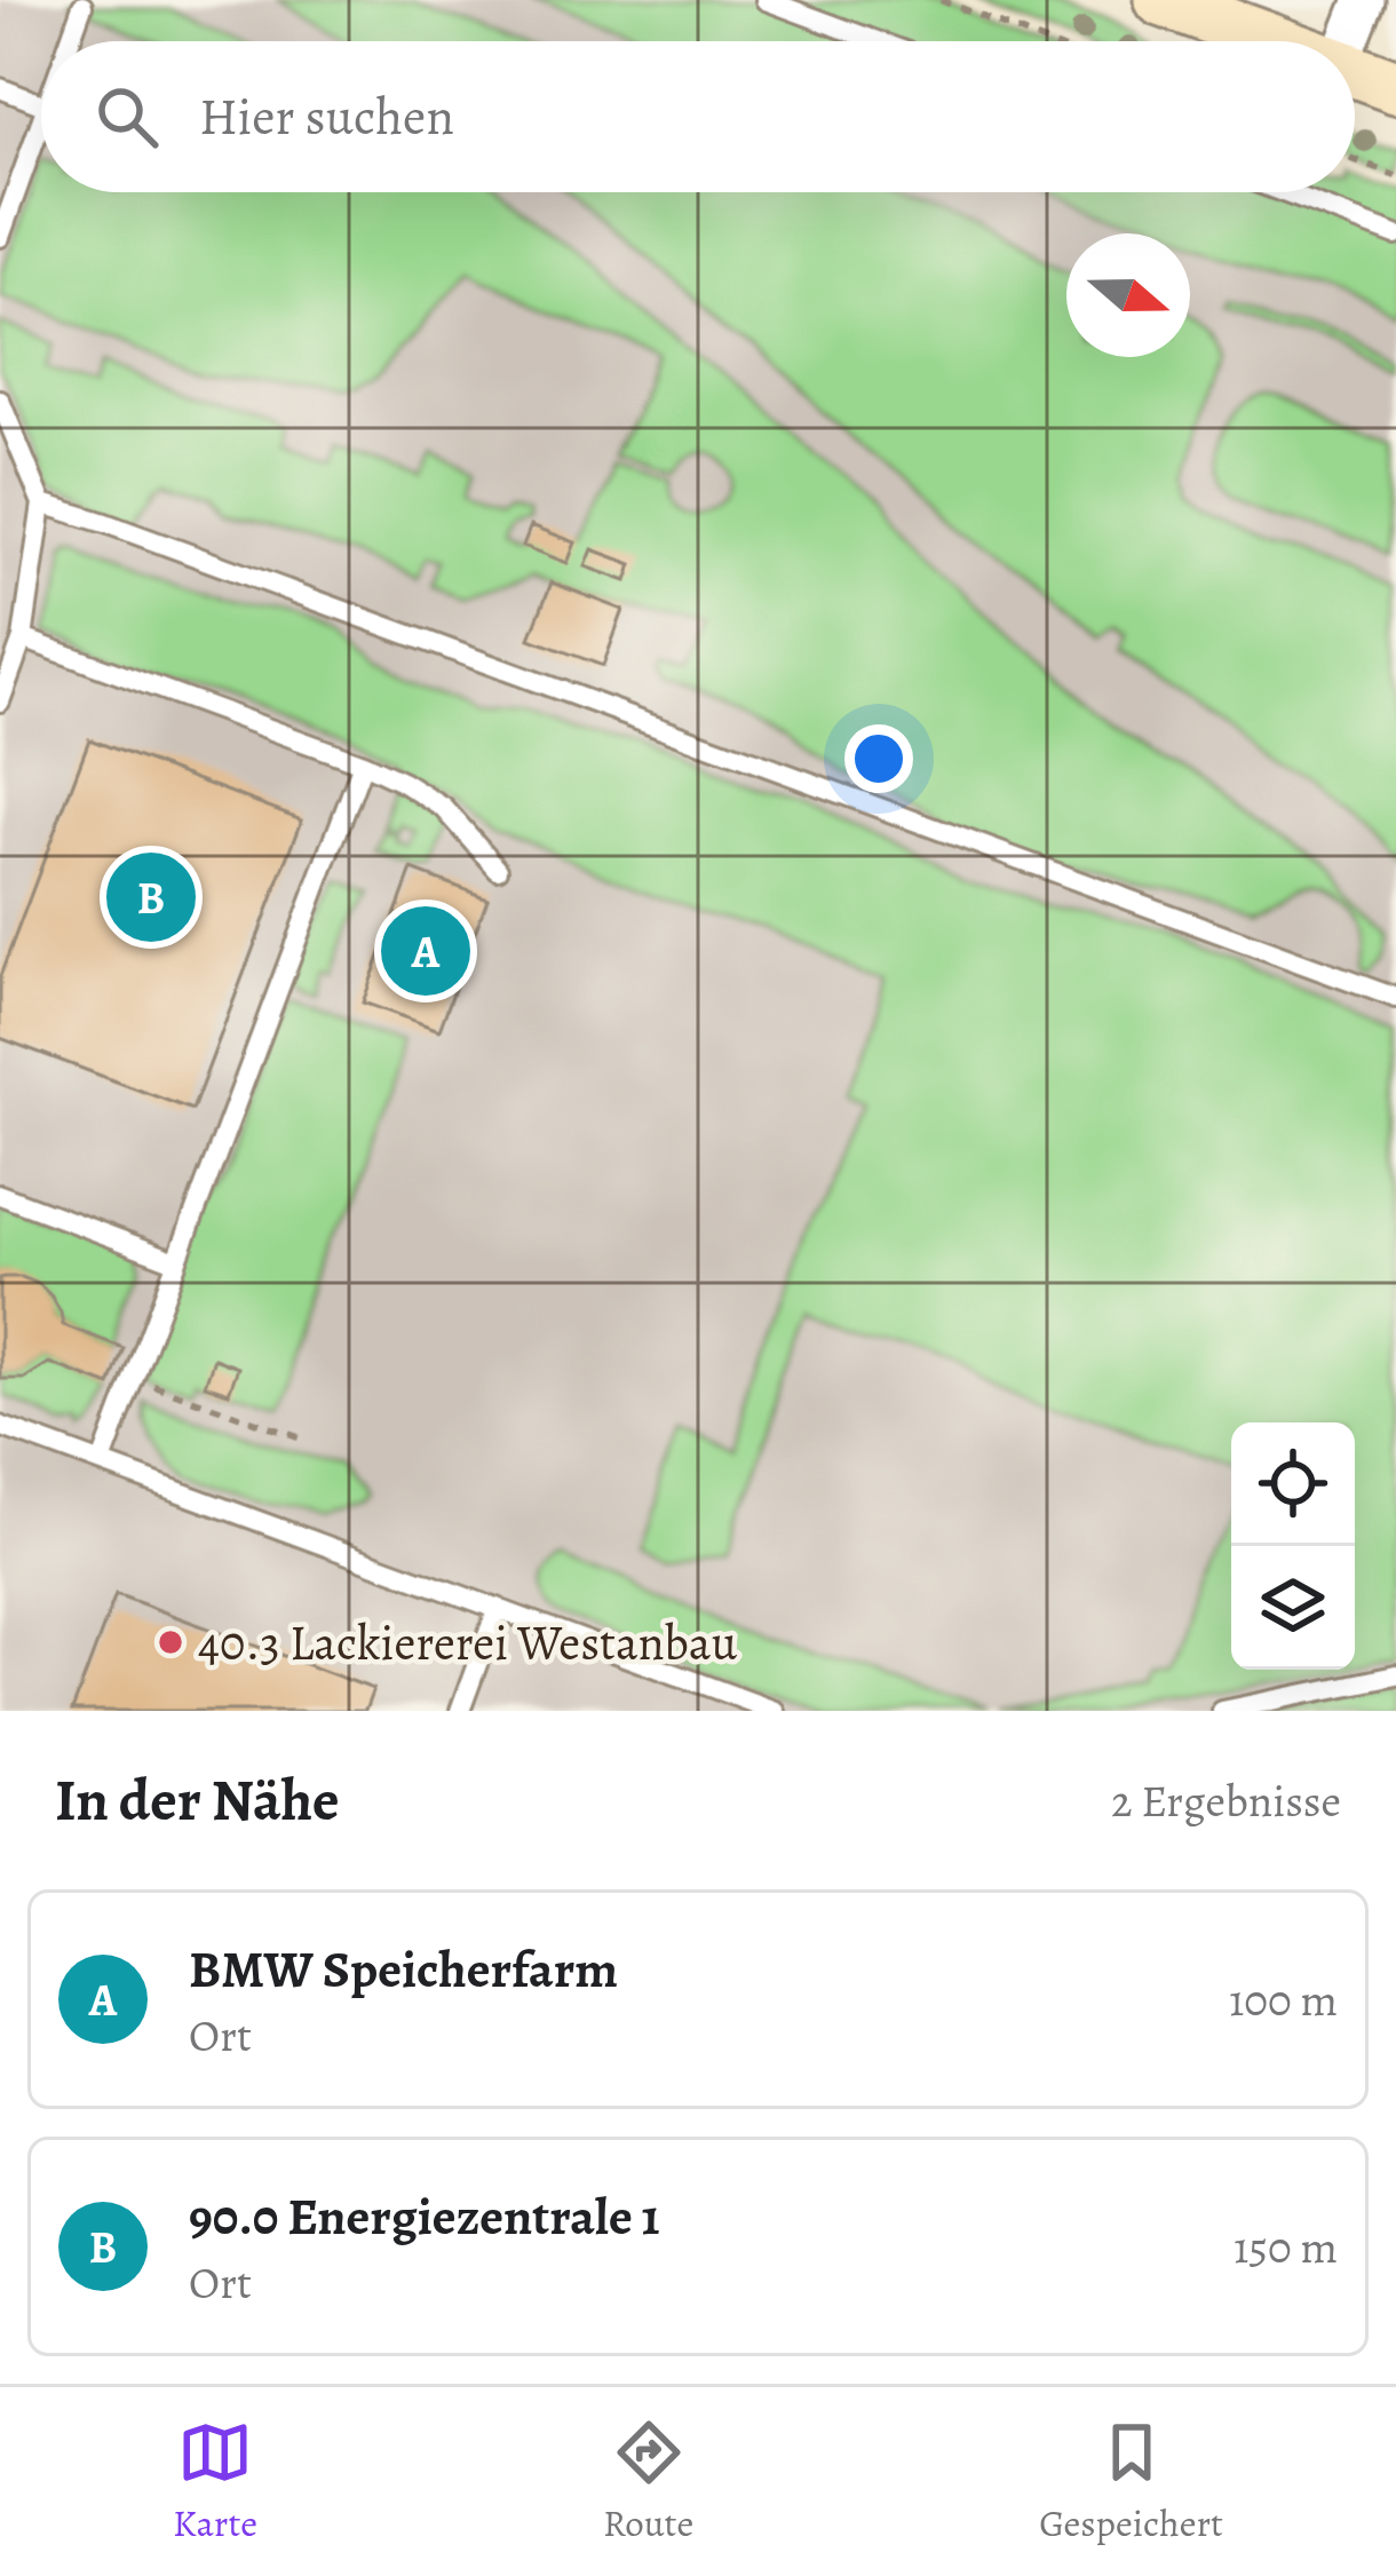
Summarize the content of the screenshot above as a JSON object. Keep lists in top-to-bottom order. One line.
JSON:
{"places":["40.3 Lackiererei Westanbau"],"north":"right","page":{"search":"Hier suchen","pins":["B","A"],"heading":["In der Nähe","2 Ergebnisse"],"list":[{"mark":"A","name":"BMW Speicherfarm","note":"Ort","value":"100 m"},{"mark":"B","name":"90.0 Energiezentrale 1","note":"Ort","value":"150 m"}],"nav":["Karte","Route","Gespeichert"]}}
